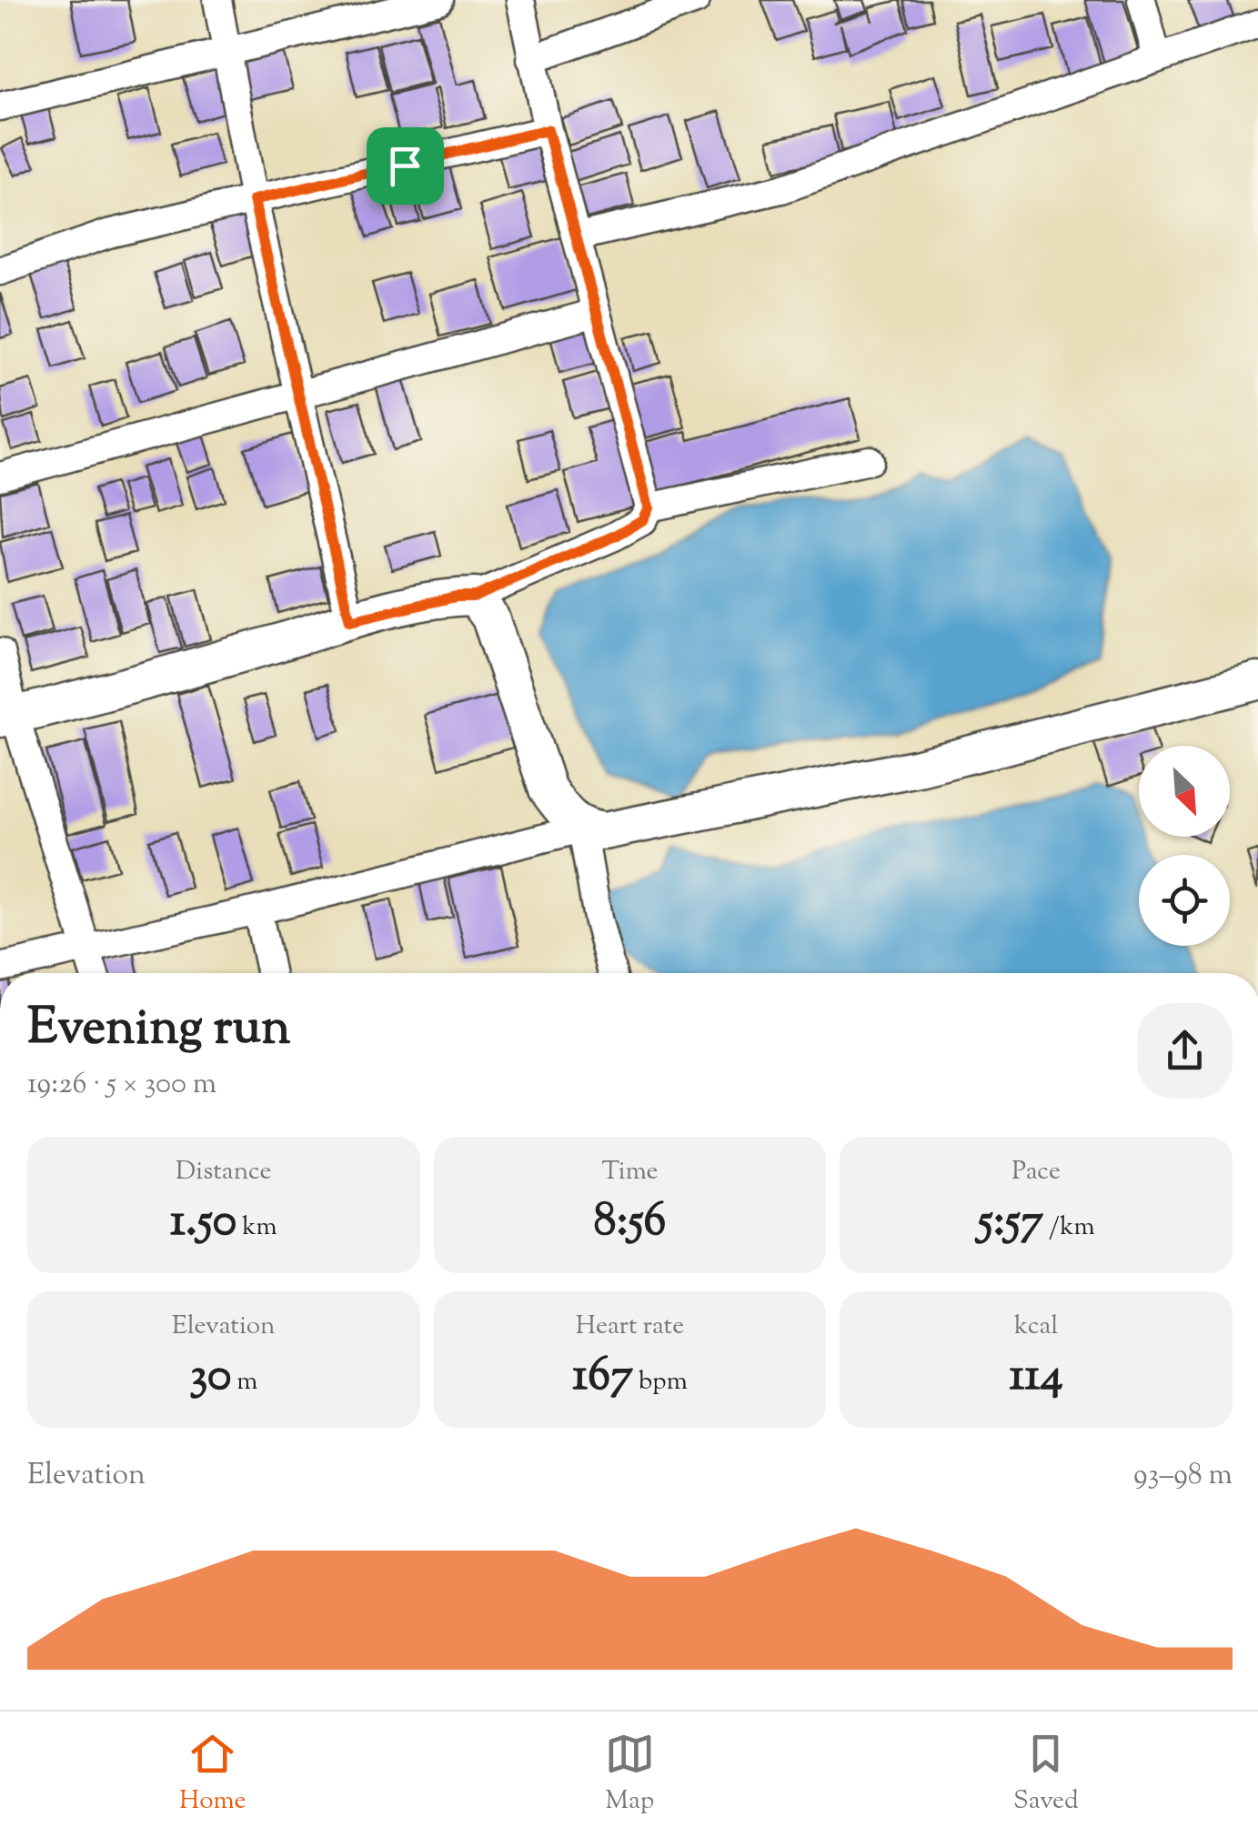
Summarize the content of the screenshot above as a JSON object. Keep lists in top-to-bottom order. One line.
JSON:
{"north":"bottom right","page":{"heading":["Evening run","19:26 · 5 × 300 m"],"stats":[["Distance","1.50 km"],["Time","8:56"],["Pace","5:57 /km"],["Elevation","30 m"],["Heart rate","167 bpm"],["kcal","114"]],"chart":["Elevation","93–98 m"],"tabs":["Home","Map","Saved"]}}
